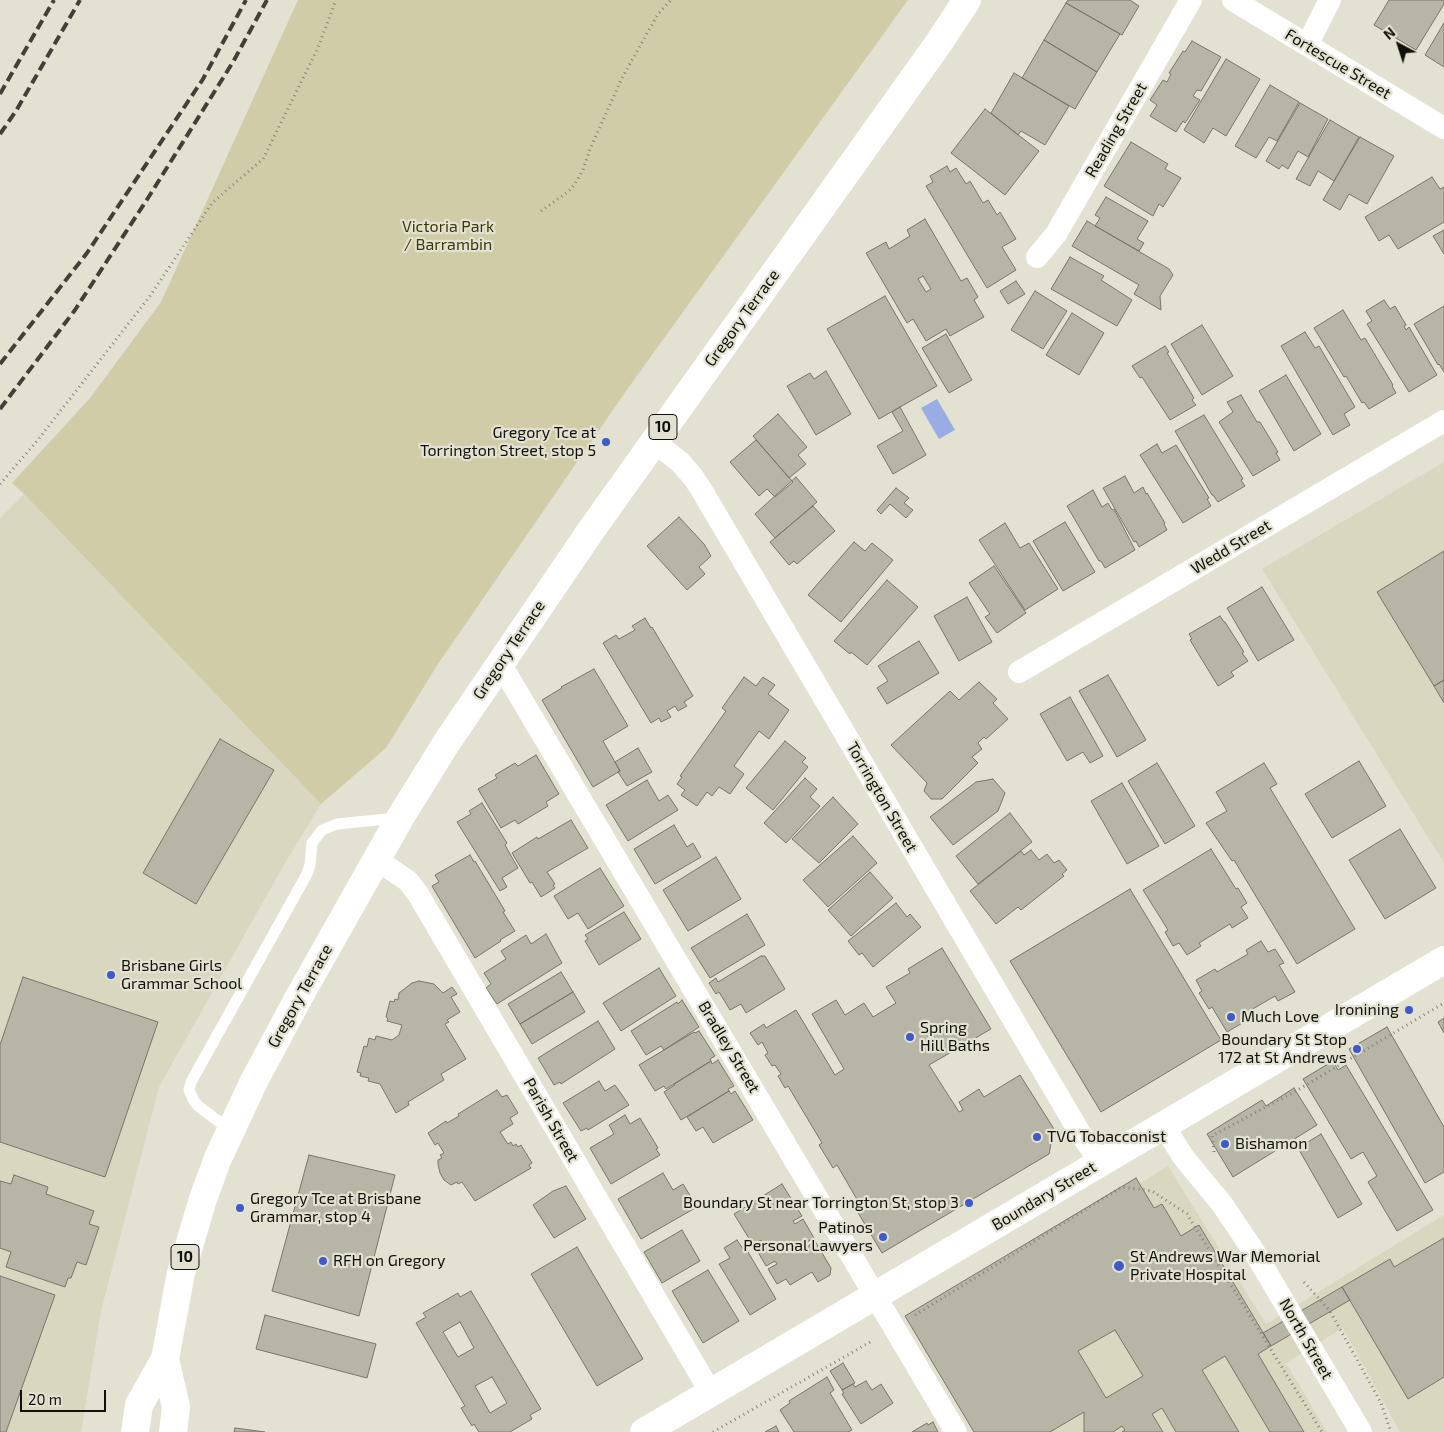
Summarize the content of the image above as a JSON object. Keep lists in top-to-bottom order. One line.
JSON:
{"streets":{"main road":["Gregory Terrace","10","Boundary Street"],"street":["Fortescue Street","Reading Street","Wedd Street","Torrington Street","Bradley Street","Parish Street","North Street"]},"crossings":[["Gregory Terrace","Torrington Street"],["Gregory Terrace","Bradley Street"],["Gregory Terrace","Parish Street"],["Torrington Street","Boundary Street"],["Bradley Street","Boundary Street"],["Parish Street","Boundary Street"],["Boundary Street","North Street"]],"parks":["Victoria Park / Barrambin"],"places":["Gregory Tce at Torrington Street, stop 5","Brisbane Girls Grammar School","Ironining","Much Love","Spring Hill Baths","Boundary St Stop 172 at St Andrews","TVG Tobacconist","Bishamon","Boundary St near Torrington St, stop 3","Gregory Tce at Brisbane Grammar, stop 4","Patinos Personal Lawyers","RFH on Gregory","St Andrews War Memorial Private Hospital"],"scale_bar":"20 m","north":"top left"}
